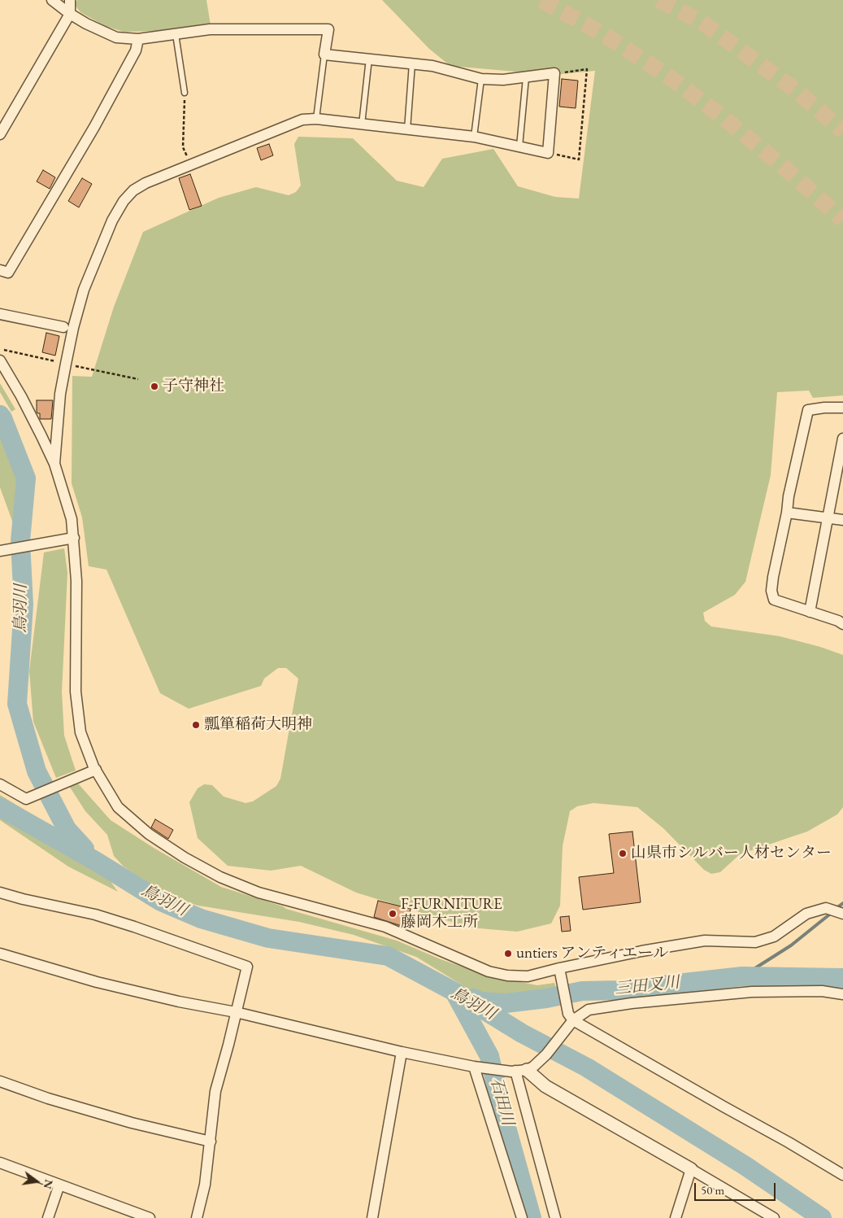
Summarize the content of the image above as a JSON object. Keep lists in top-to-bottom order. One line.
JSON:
{"water":["鳥羽川","三田叉川","石田川"],"places":["子守神社","瓢箪稲荷大明神","山県市シルバー人材センター","F-FURNITURE 藤岡木工所","untiers アンティエール"],"scale_bar":"50 m","north":"right"}
